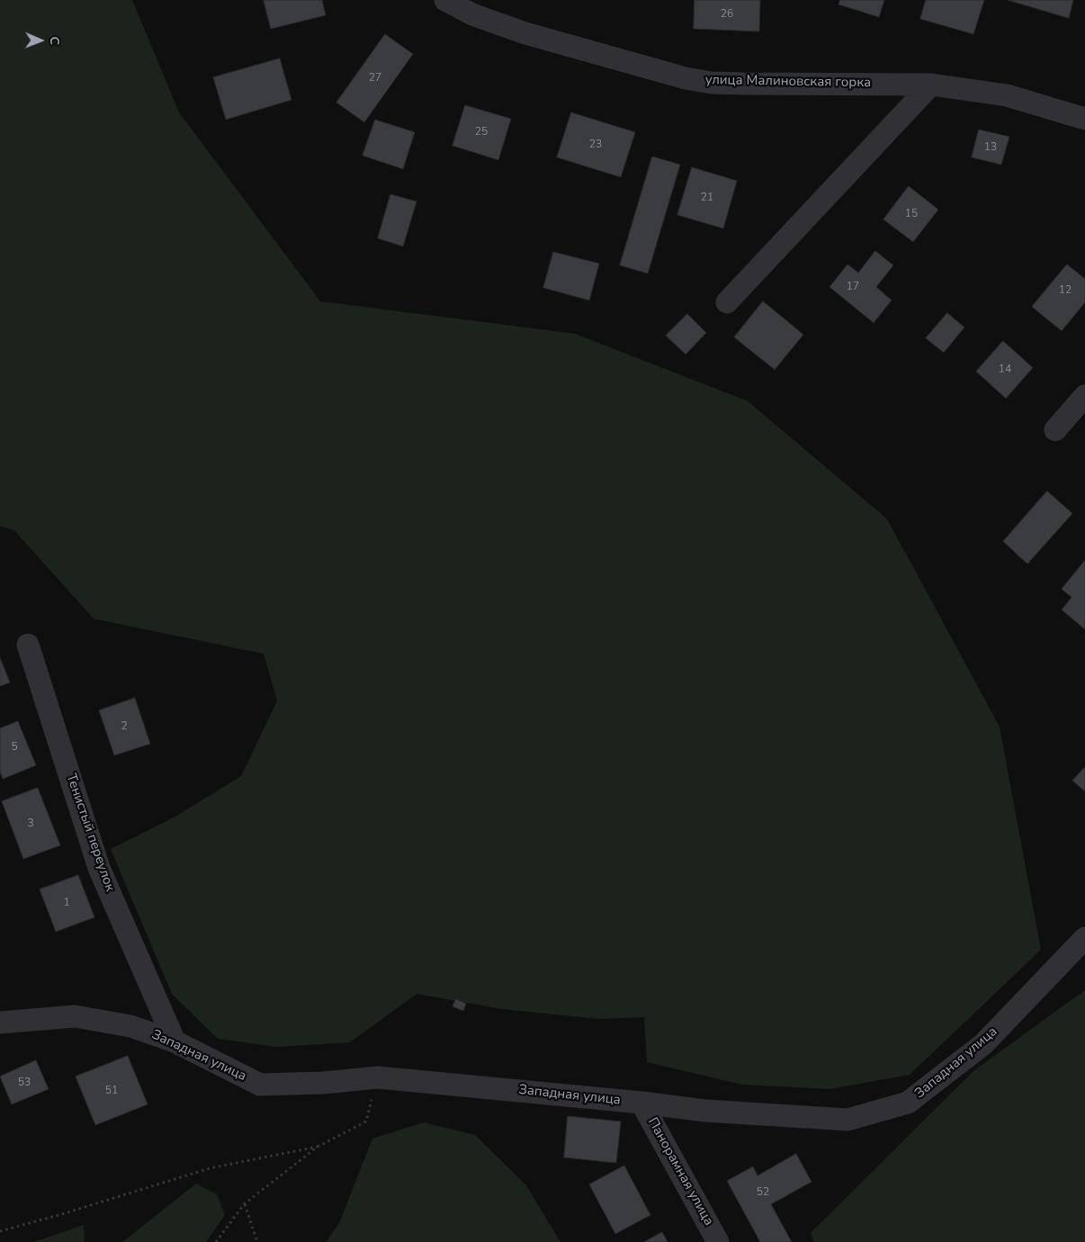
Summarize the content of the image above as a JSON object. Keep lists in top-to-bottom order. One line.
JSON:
{"streets":{"street":["улица Малиновская горка","Тенистый переулок","Западная улица","Панорамная улица"]},"crossings":[["Тенистый переулок","Западная улица"],["Западная улица","Панорамная улица"]],"house_numbers":["26","27","25","23","13","21","15","17","12","14","2","5","3","1","53","51","52"],"north":"right"}
